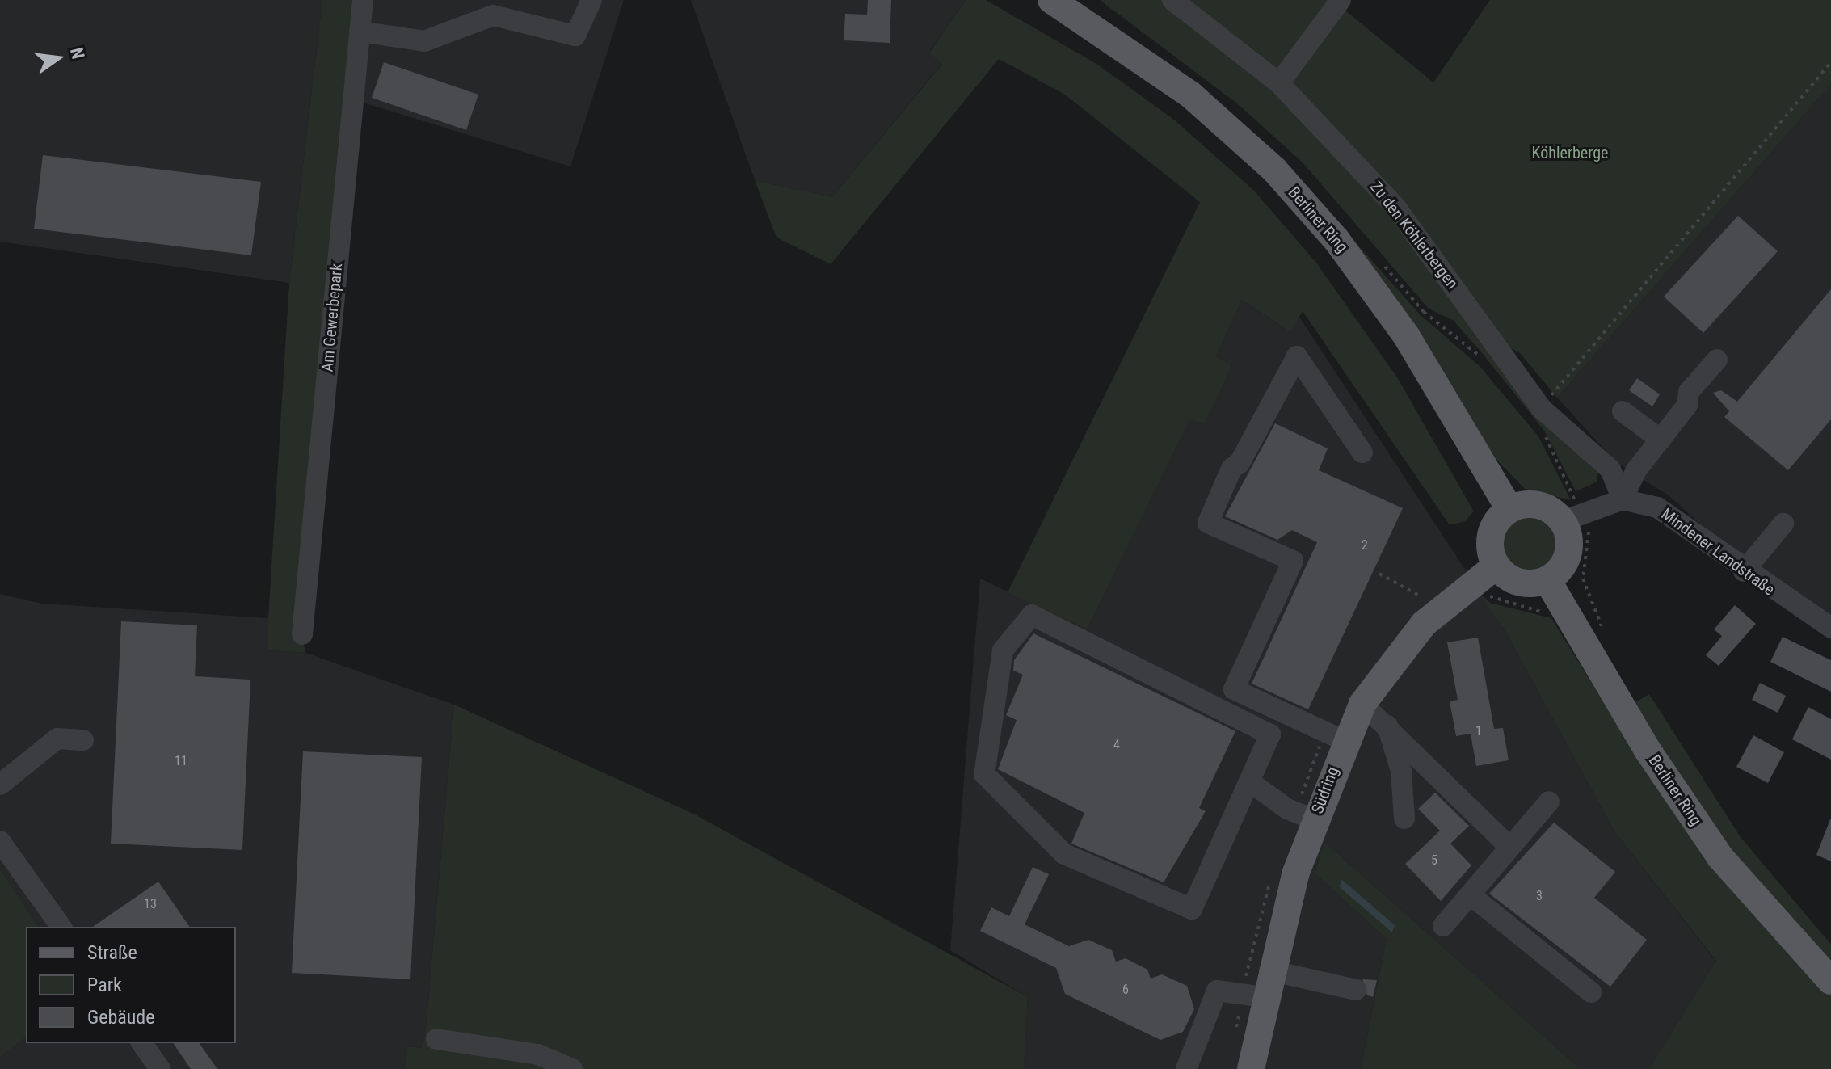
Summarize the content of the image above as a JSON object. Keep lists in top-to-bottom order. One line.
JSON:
{"streets":{"main road":["Berliner Ring","Südring"],"street":["Zu den Köhlerbergen","Am Gewerbepark","Mindener Landstraße"]},"crossings":[["Zu den Köhlerbergen","Mindener Landstraße"]],"parks":["Köhlerberge"],"house_numbers":["2","1","4","11","5","3","13","6"],"legend":["Straße","Park","Gebäude"],"north":"right"}
